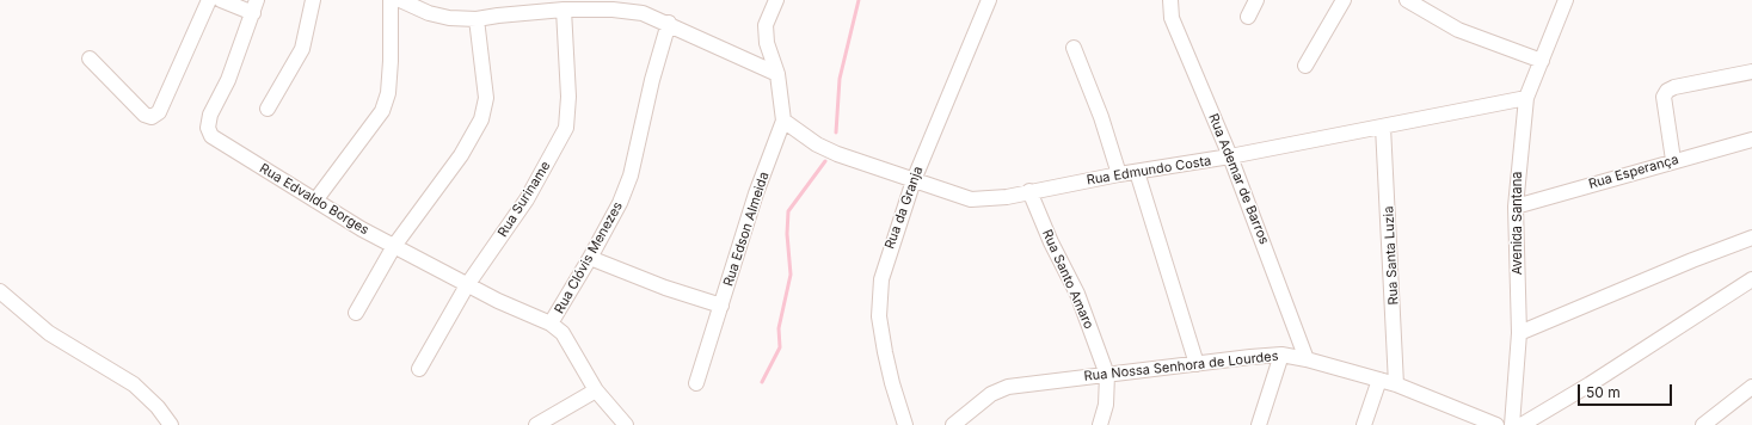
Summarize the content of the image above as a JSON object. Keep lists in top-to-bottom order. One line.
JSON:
{"streets":{"street":["Rua Edmundo Costa","Rua Esperança","Rua Ademar de Barros","Rua Edvaldo Borges","Rua Suriname","Rua da Granja","Avenida Santana","Rua Edson Almeida","Rua Santa Luzia","Rua Clóvis Menezes","Rua Santo Amaro","Rua Nossa Senhora de Lourdes"]},"crossings":[["Rua Edmundo Costa","Rua Ademar de Barros"],["Rua Edmundo Costa","Rua da Granja"],["Rua Edmundo Costa","Avenida Santana"],["Rua Edmundo Costa","Rua Edson Almeida"],["Rua Edmundo Costa","Rua Santa Luzia"],["Rua Edmundo Costa","Rua Santo Amaro"],["Rua Esperança","Avenida Santana"],["Rua Ademar de Barros","Rua Nossa Senhora de Lourdes"],["Rua Edvaldo Borges","Rua Suriname"],["Rua Edvaldo Borges","Rua Clóvis Menezes"],["Rua Santa Luzia","Rua Nossa Senhora de Lourdes"],["Rua Santo Amaro","Rua Nossa Senhora de Lourdes"]],"scale_bar":"50 m"}
